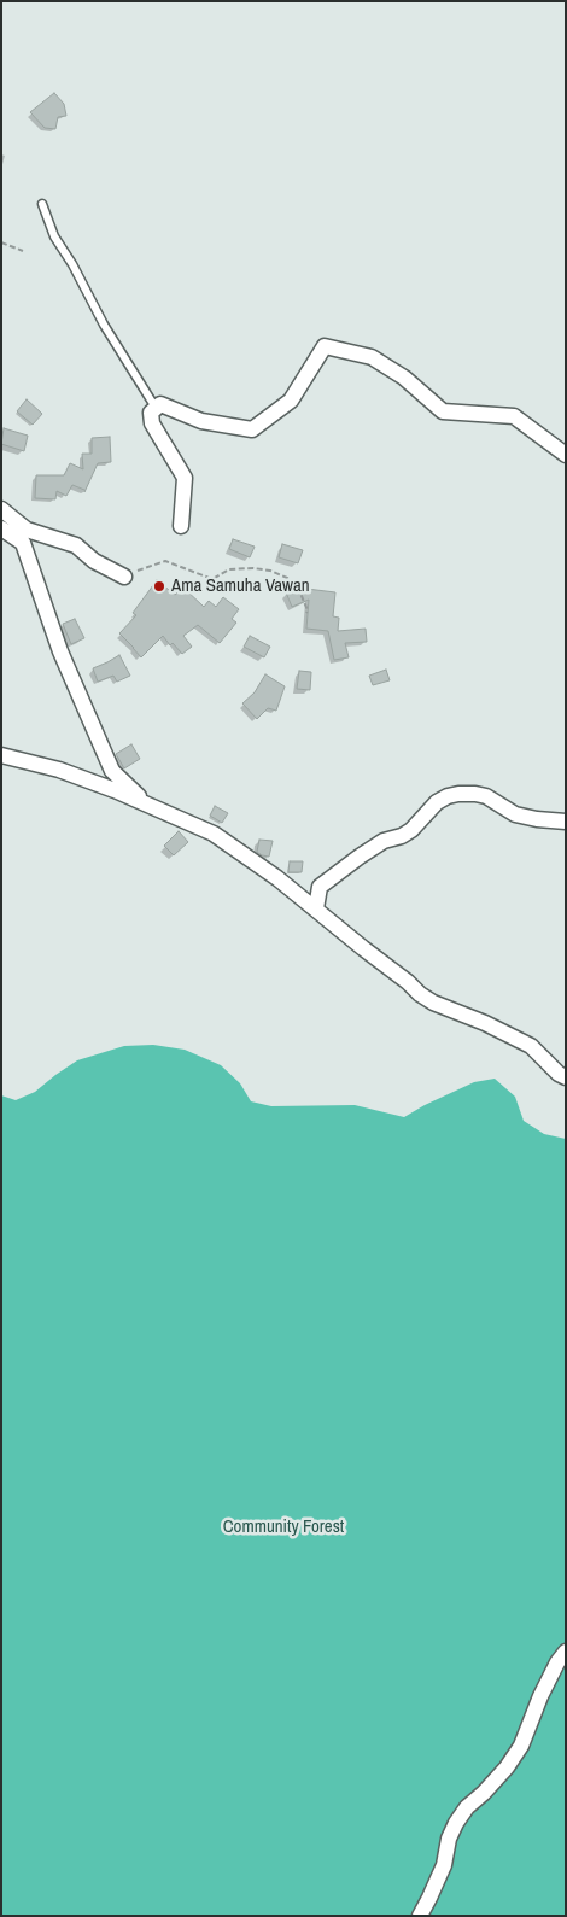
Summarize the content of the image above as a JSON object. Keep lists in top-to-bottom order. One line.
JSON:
{"parks":["Community Forest"],"places":["Ama Samuha Vawan"]}
